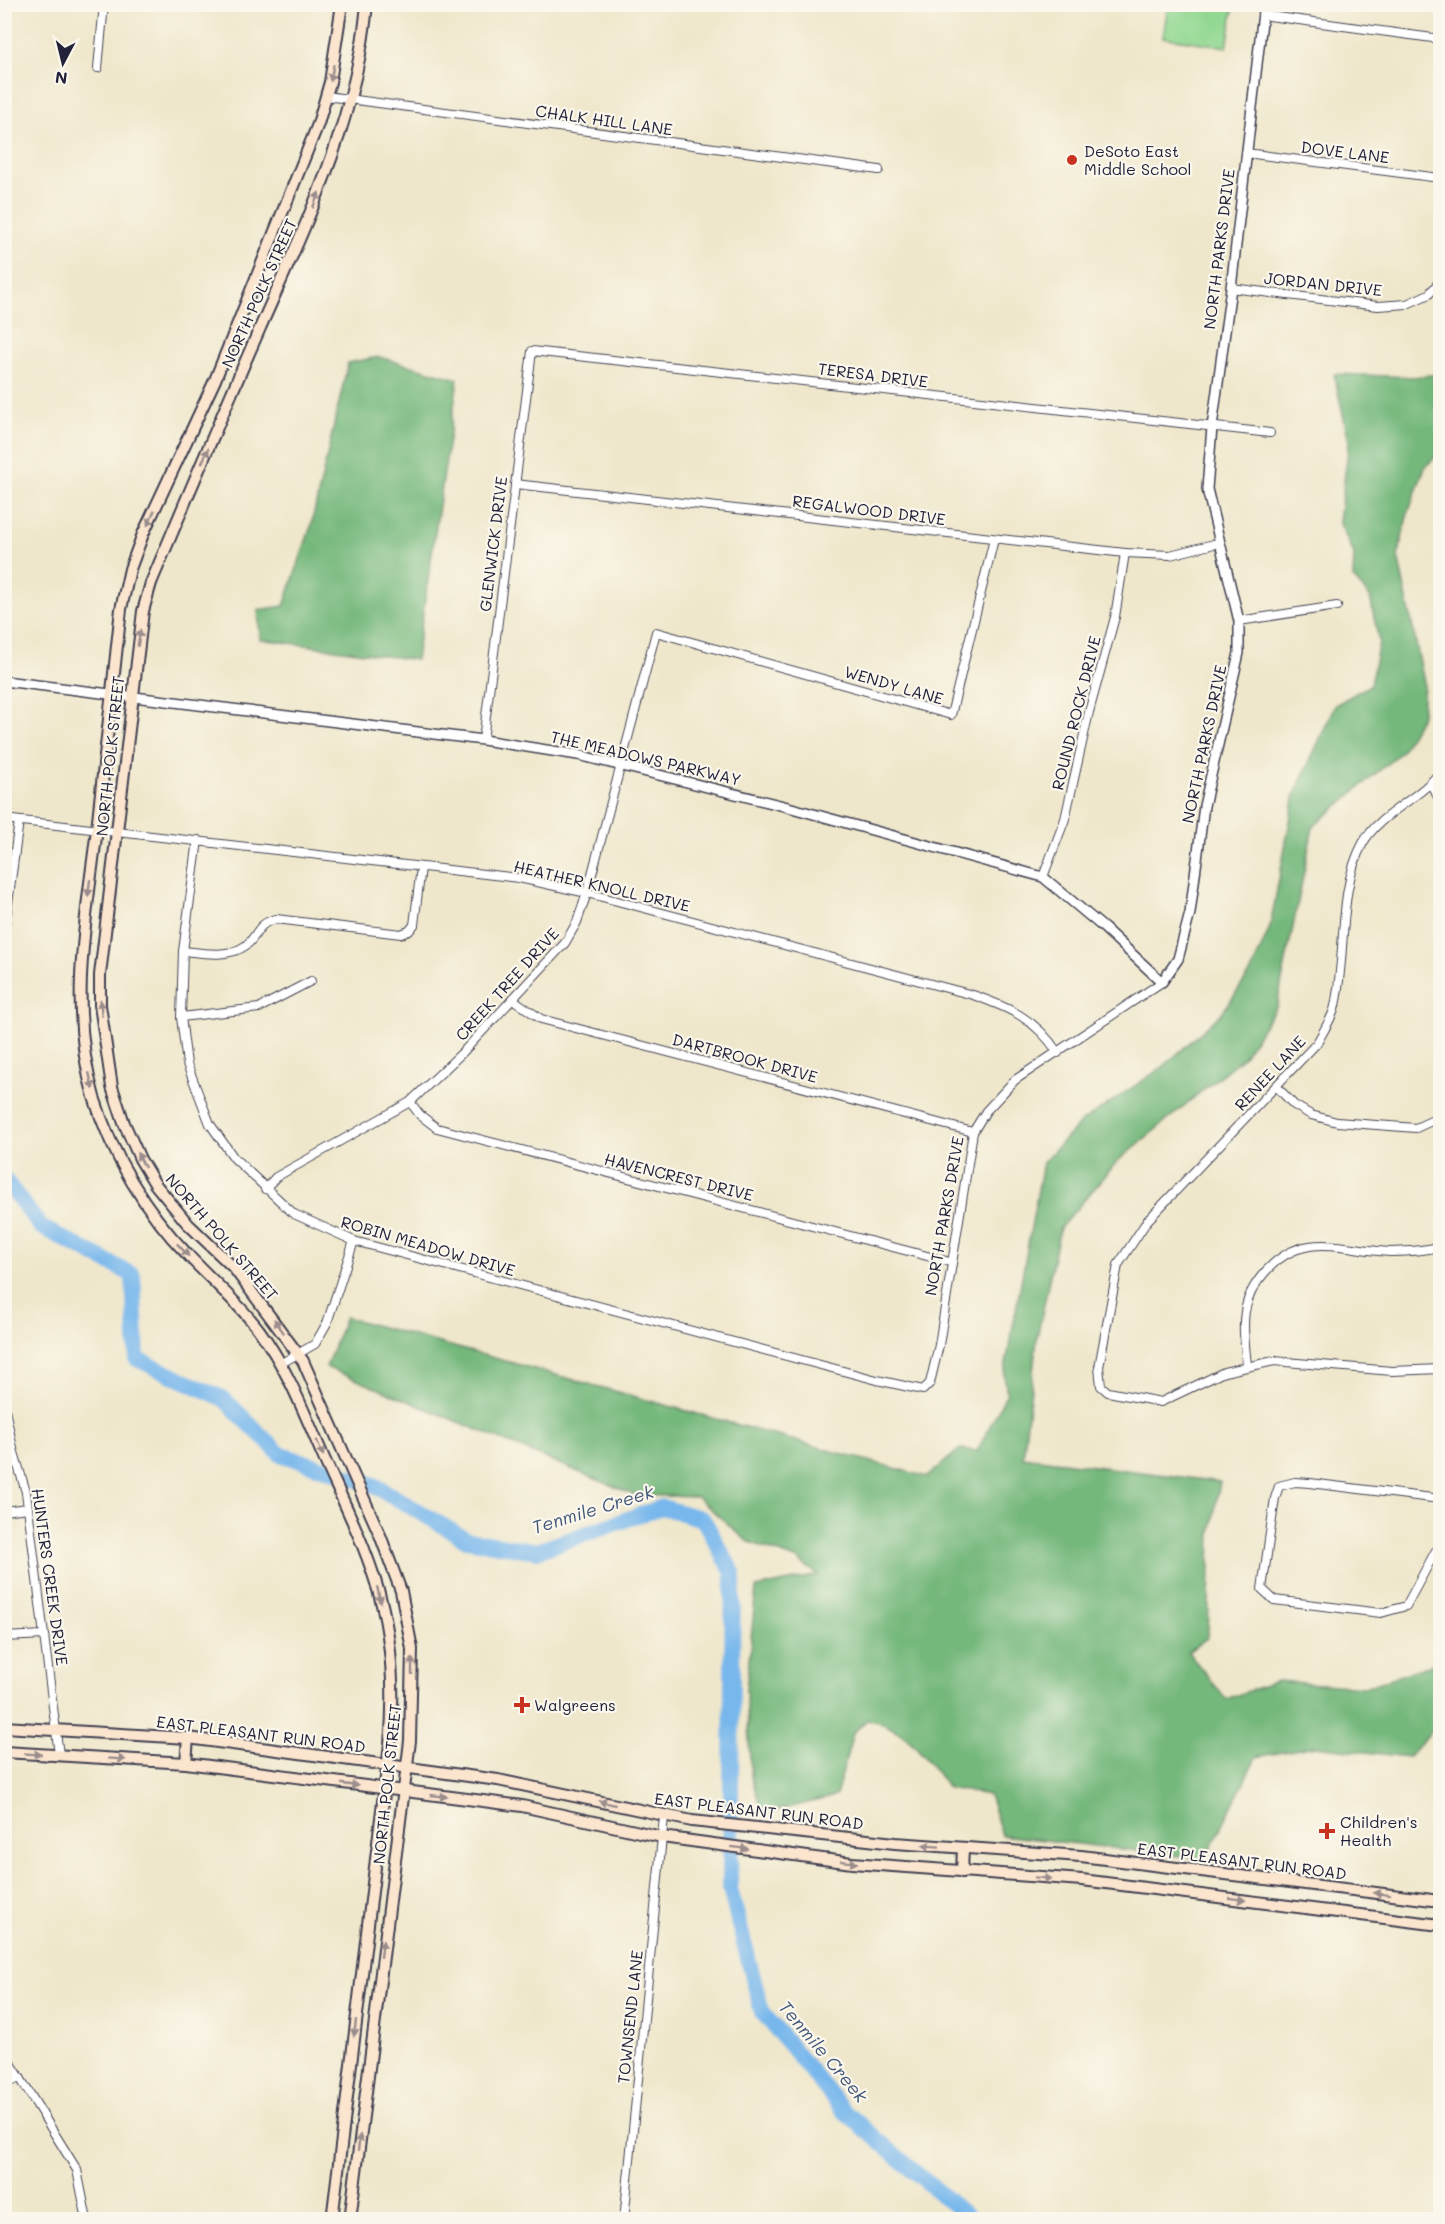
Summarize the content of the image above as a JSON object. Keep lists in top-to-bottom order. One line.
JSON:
{"streets":{"main road":["NORTH POLK STREET","EAST PLEASANT RUN ROAD"],"street":["CHALK HILL LANE","DOVE LANE","NORTH PARKS DRIVE","JORDAN DRIVE","TERESA DRIVE","REGALWOOD DRIVE","GLENWICK DRIVE","WENDY LANE","ROUND ROCK DRIVE","THE MEADOWS PARKWAY","HEATHER KNOLL DRIVE","CREEK TREE DRIVE","DARTBROOK DRIVE","RENEE LANE","HAVENCREST DRIVE","ROBIN MEADOW DRIVE","HUNTERS CREEK DRIVE","TOWNSEND LANE"]},"crossings":[["CHALK HILL LANE","NORTH POLK STREET"],["DOVE LANE","NORTH PARKS DRIVE"],["NORTH PARKS DRIVE","JORDAN DRIVE"],["NORTH PARKS DRIVE","TERESA DRIVE"],["NORTH PARKS DRIVE","REGALWOOD DRIVE"],["NORTH PARKS DRIVE","THE MEADOWS PARKWAY"],["NORTH PARKS DRIVE","HEATHER KNOLL DRIVE"],["NORTH PARKS DRIVE","DARTBROOK DRIVE"],["NORTH PARKS DRIVE","HAVENCREST DRIVE"],["NORTH PARKS DRIVE","ROBIN MEADOW DRIVE"],["NORTH POLK STREET","THE MEADOWS PARKWAY"],["NORTH POLK STREET","HEATHER KNOLL DRIVE"],["NORTH POLK STREET","EAST PLEASANT RUN ROAD"],["TERESA DRIVE","GLENWICK DRIVE"],["REGALWOOD DRIVE","GLENWICK DRIVE"],["REGALWOOD DRIVE","WENDY LANE"],["REGALWOOD DRIVE","ROUND ROCK DRIVE"],["GLENWICK DRIVE","THE MEADOWS PARKWAY"],["WENDY LANE","CREEK TREE DRIVE"],["ROUND ROCK DRIVE","THE MEADOWS PARKWAY"],["THE MEADOWS PARKWAY","CREEK TREE DRIVE"],["HEATHER KNOLL DRIVE","CREEK TREE DRIVE"],["HEATHER KNOLL DRIVE","ROBIN MEADOW DRIVE"],["CREEK TREE DRIVE","DARTBROOK DRIVE"],["CREEK TREE DRIVE","HAVENCREST DRIVE"],["CREEK TREE DRIVE","ROBIN MEADOW DRIVE"],["HUNTERS CREEK DRIVE","EAST PLEASANT RUN ROAD"],["EAST PLEASANT RUN ROAD","TOWNSEND LANE"]],"water":["Tenmile Creek"],"places":{"other":["DeSoto East Middle School"],"health":["Walgreens","Children's Health"]},"north":"bottom"}
